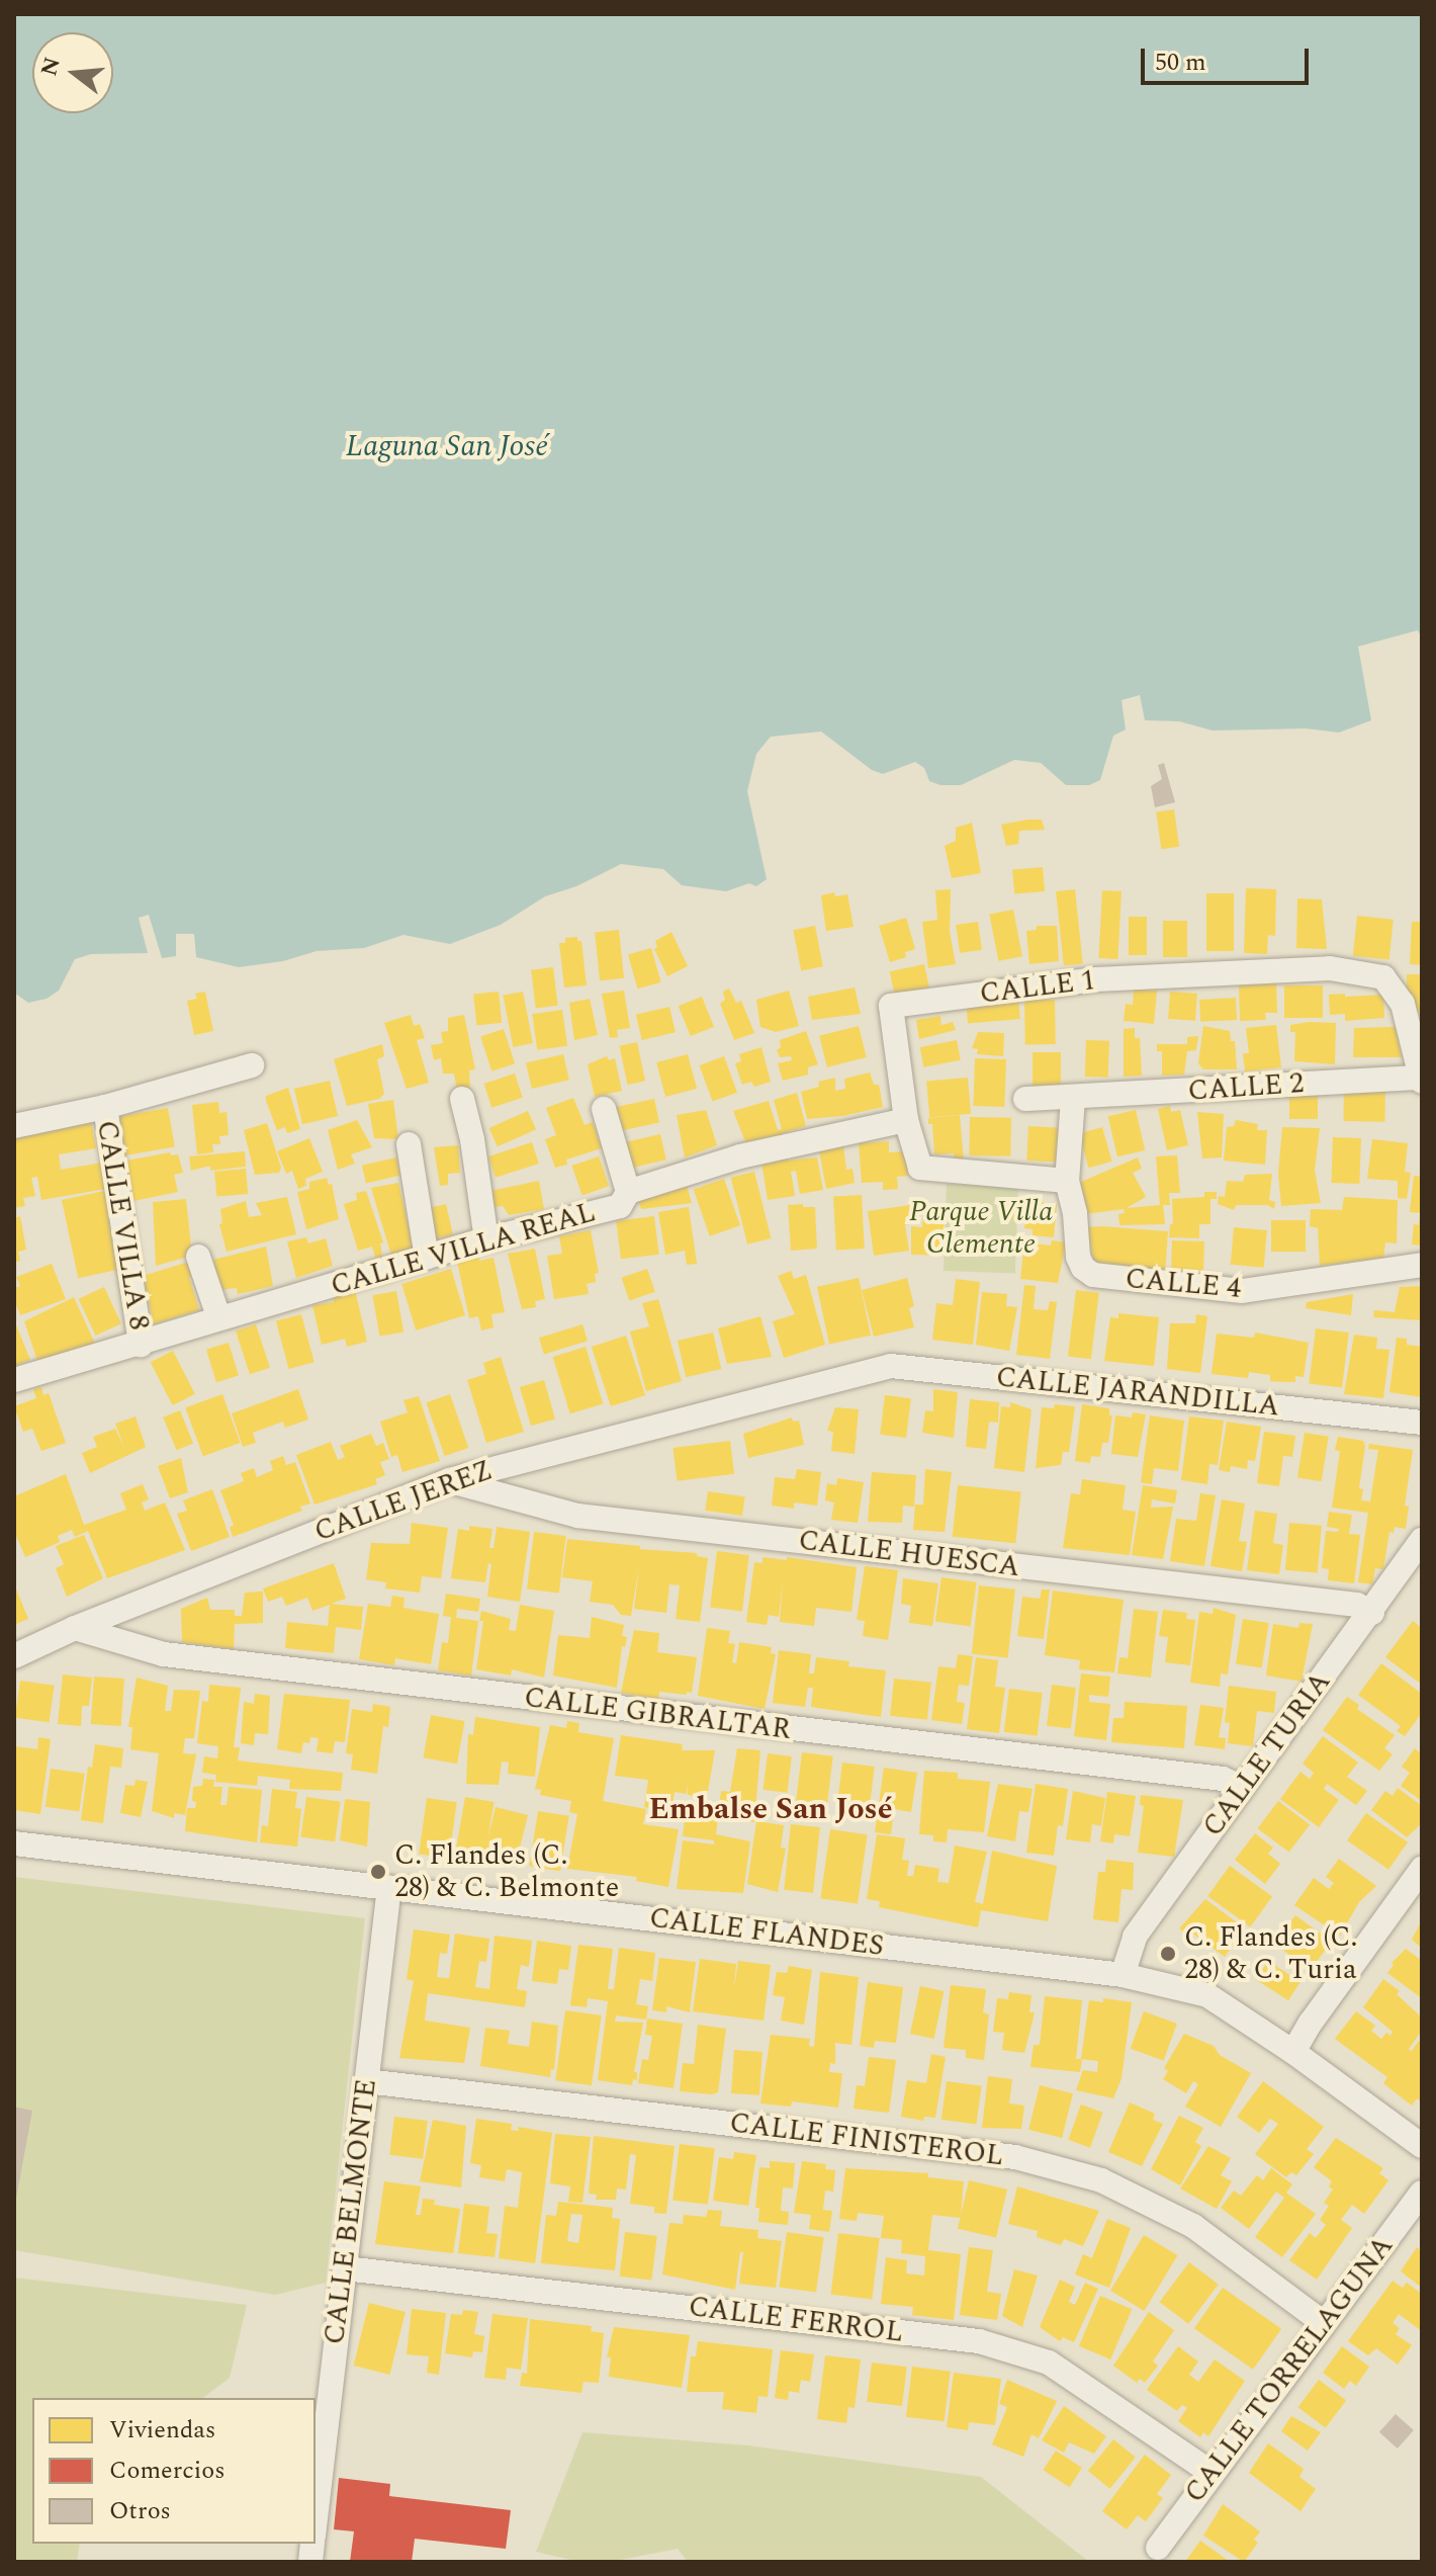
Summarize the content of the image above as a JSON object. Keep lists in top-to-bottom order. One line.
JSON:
{"streets":{"street":["CALLE 1","CALLE 2","CALLE VILLA 8","CALLE VILLA REAL","CALLE 4","CALLE JARANDILLA","CALLE JEREZ","CALLE HUESCA","CALLE GIBRALTAR","CALLE TURIA","CALLE FLANDES","CALLE FINISTEROL","CALLE BELMONTE","CALLE FERROL","CALLE TORRELAGUNA"]},"crossings":[["CALLE 1","CALLE 2"],["CALLE 1","CALLE VILLA REAL"],["CALLE 1","CALLE 4"],["CALLE VILLA 8","CALLE VILLA REAL"],["CALLE JARANDILLA","CALLE JEREZ"],["CALLE JEREZ","CALLE HUESCA"],["CALLE JEREZ","CALLE GIBRALTAR"],["CALLE HUESCA","CALLE TURIA"],["CALLE GIBRALTAR","CALLE TURIA"],["CALLE TURIA","CALLE FLANDES"],["CALLE FLANDES","CALLE BELMONTE"],["CALLE FINISTEROL","CALLE BELMONTE"],["CALLE FINISTEROL","CALLE TORRELAGUNA"],["CALLE BELMONTE","CALLE FERROL"],["CALLE FERROL","CALLE TORRELAGUNA"]],"districts":["Embalse San José"],"water":["Laguna San José"],"parks":["Parque Villa Clemente"],"places":["C. Flandes (C. 28) & C. Belmonte","C. Flandes (C. 28) & C. Turia"],"legend":["Viviendas","Comercios","Otros"],"scale_bar":"50 m","north":"left"}
